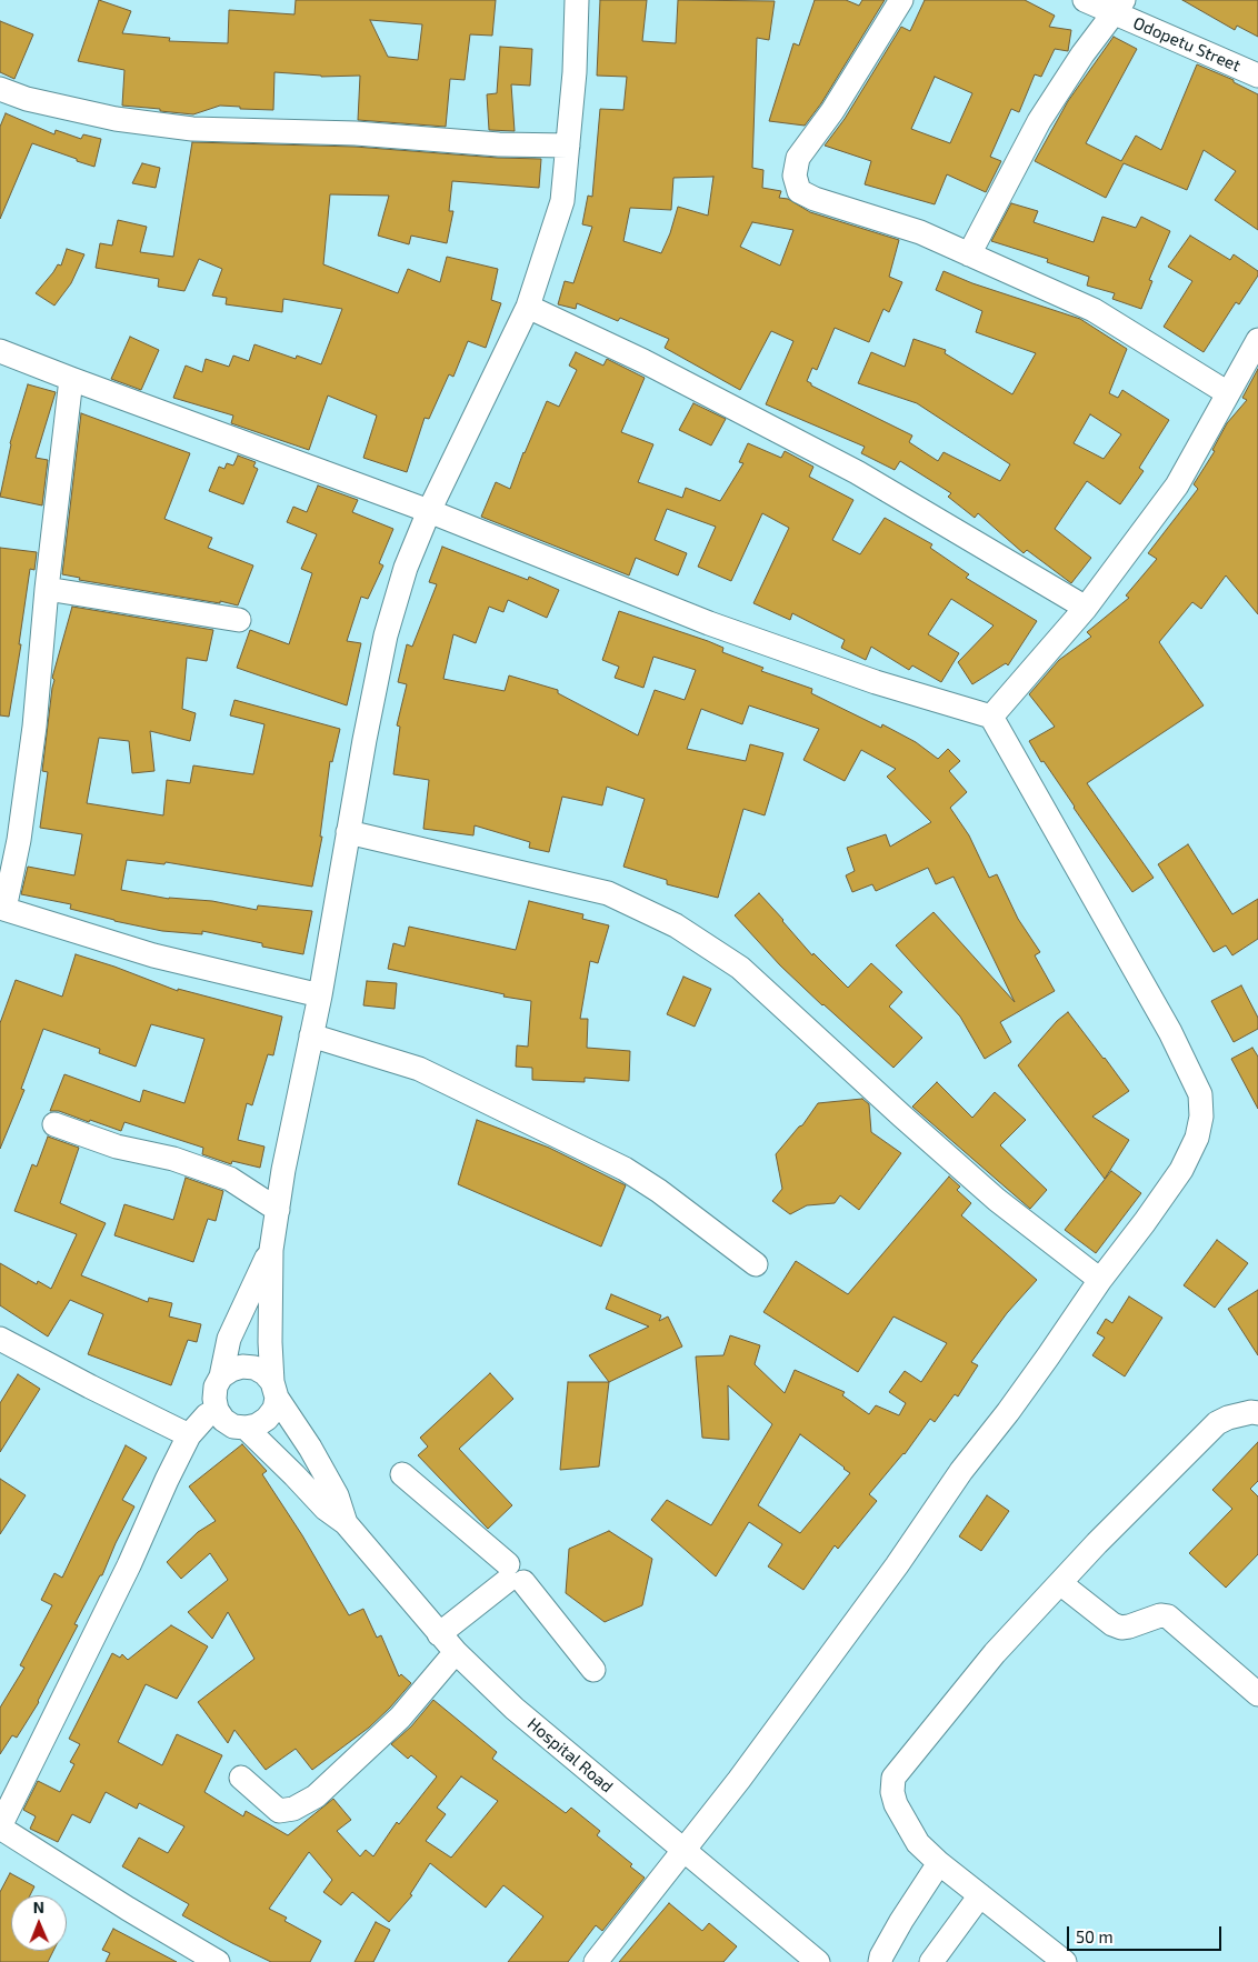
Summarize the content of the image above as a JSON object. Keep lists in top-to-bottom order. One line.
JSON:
{"streets":{"street":["Odopetu Street","Hospital Road"]},"scale_bar":"50 m","north":"top"}
